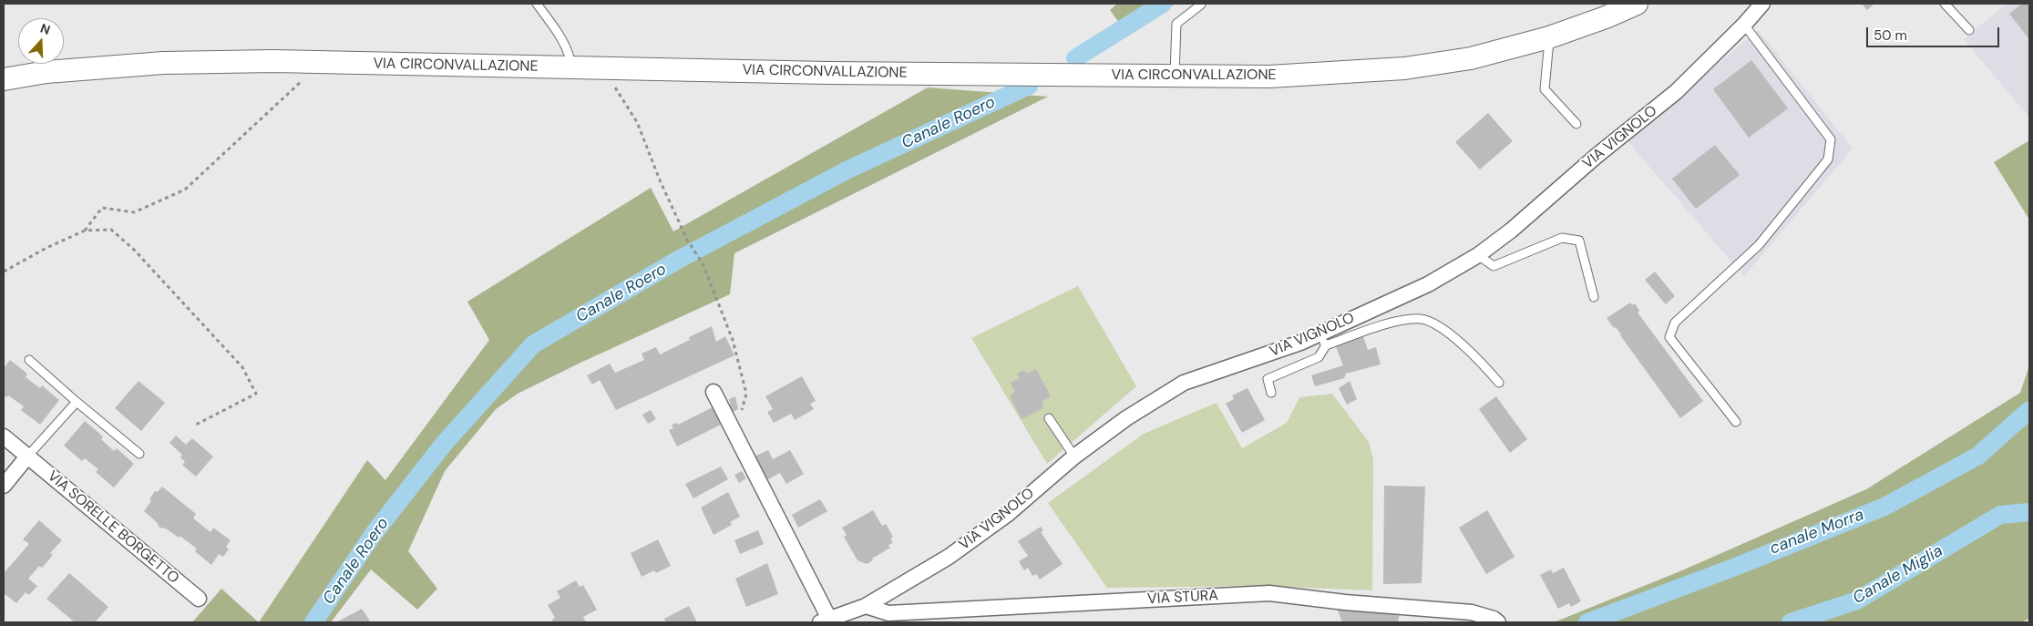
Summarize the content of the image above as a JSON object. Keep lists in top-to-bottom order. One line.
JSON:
{"streets":{"main road":["VIA CIRCONVALLAZIONE"],"street":["VIA VIGNOLO","VIA SORELLE BORGETTO","VIA STURA"]},"crossings":[["VIA VIGNOLO","VIA STURA"]],"water":["Canale Roero","canale Morra","Canale Miglia"],"scale_bar":"50 m","north":"top"}
